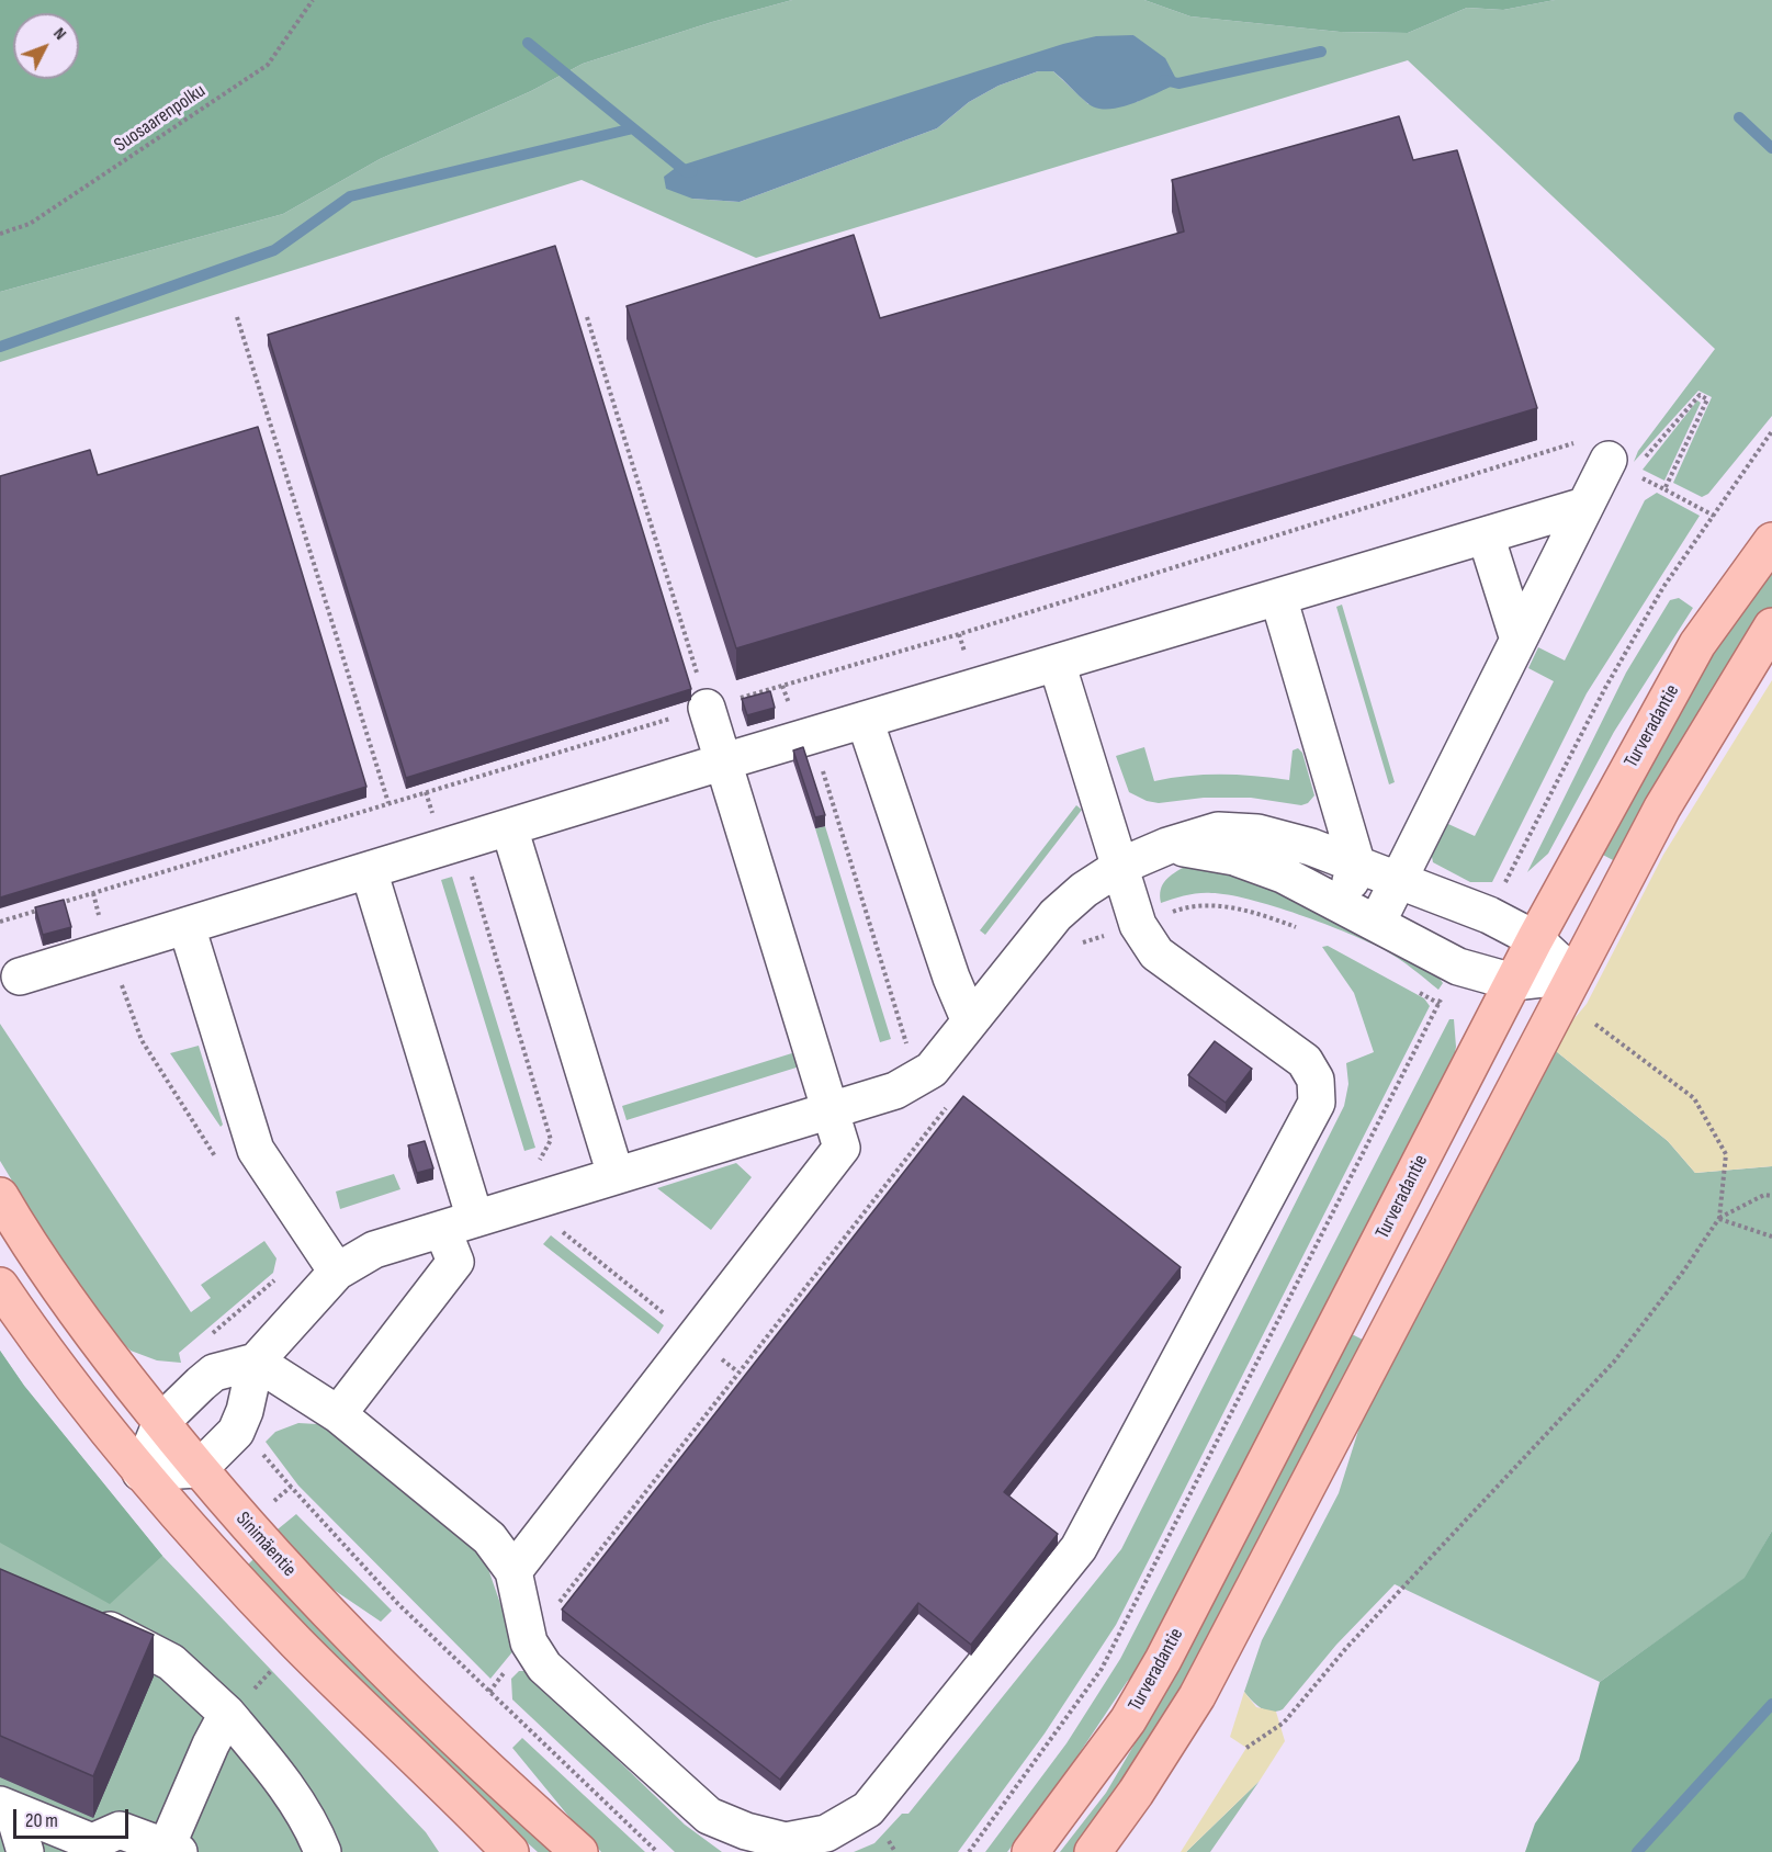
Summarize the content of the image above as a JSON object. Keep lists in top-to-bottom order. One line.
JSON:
{"streets":{"main road":["Turveradantie","Sinimäentie"],"path":["Suosaarenpolku"]},"scale_bar":"20 m","north":"top right"}
